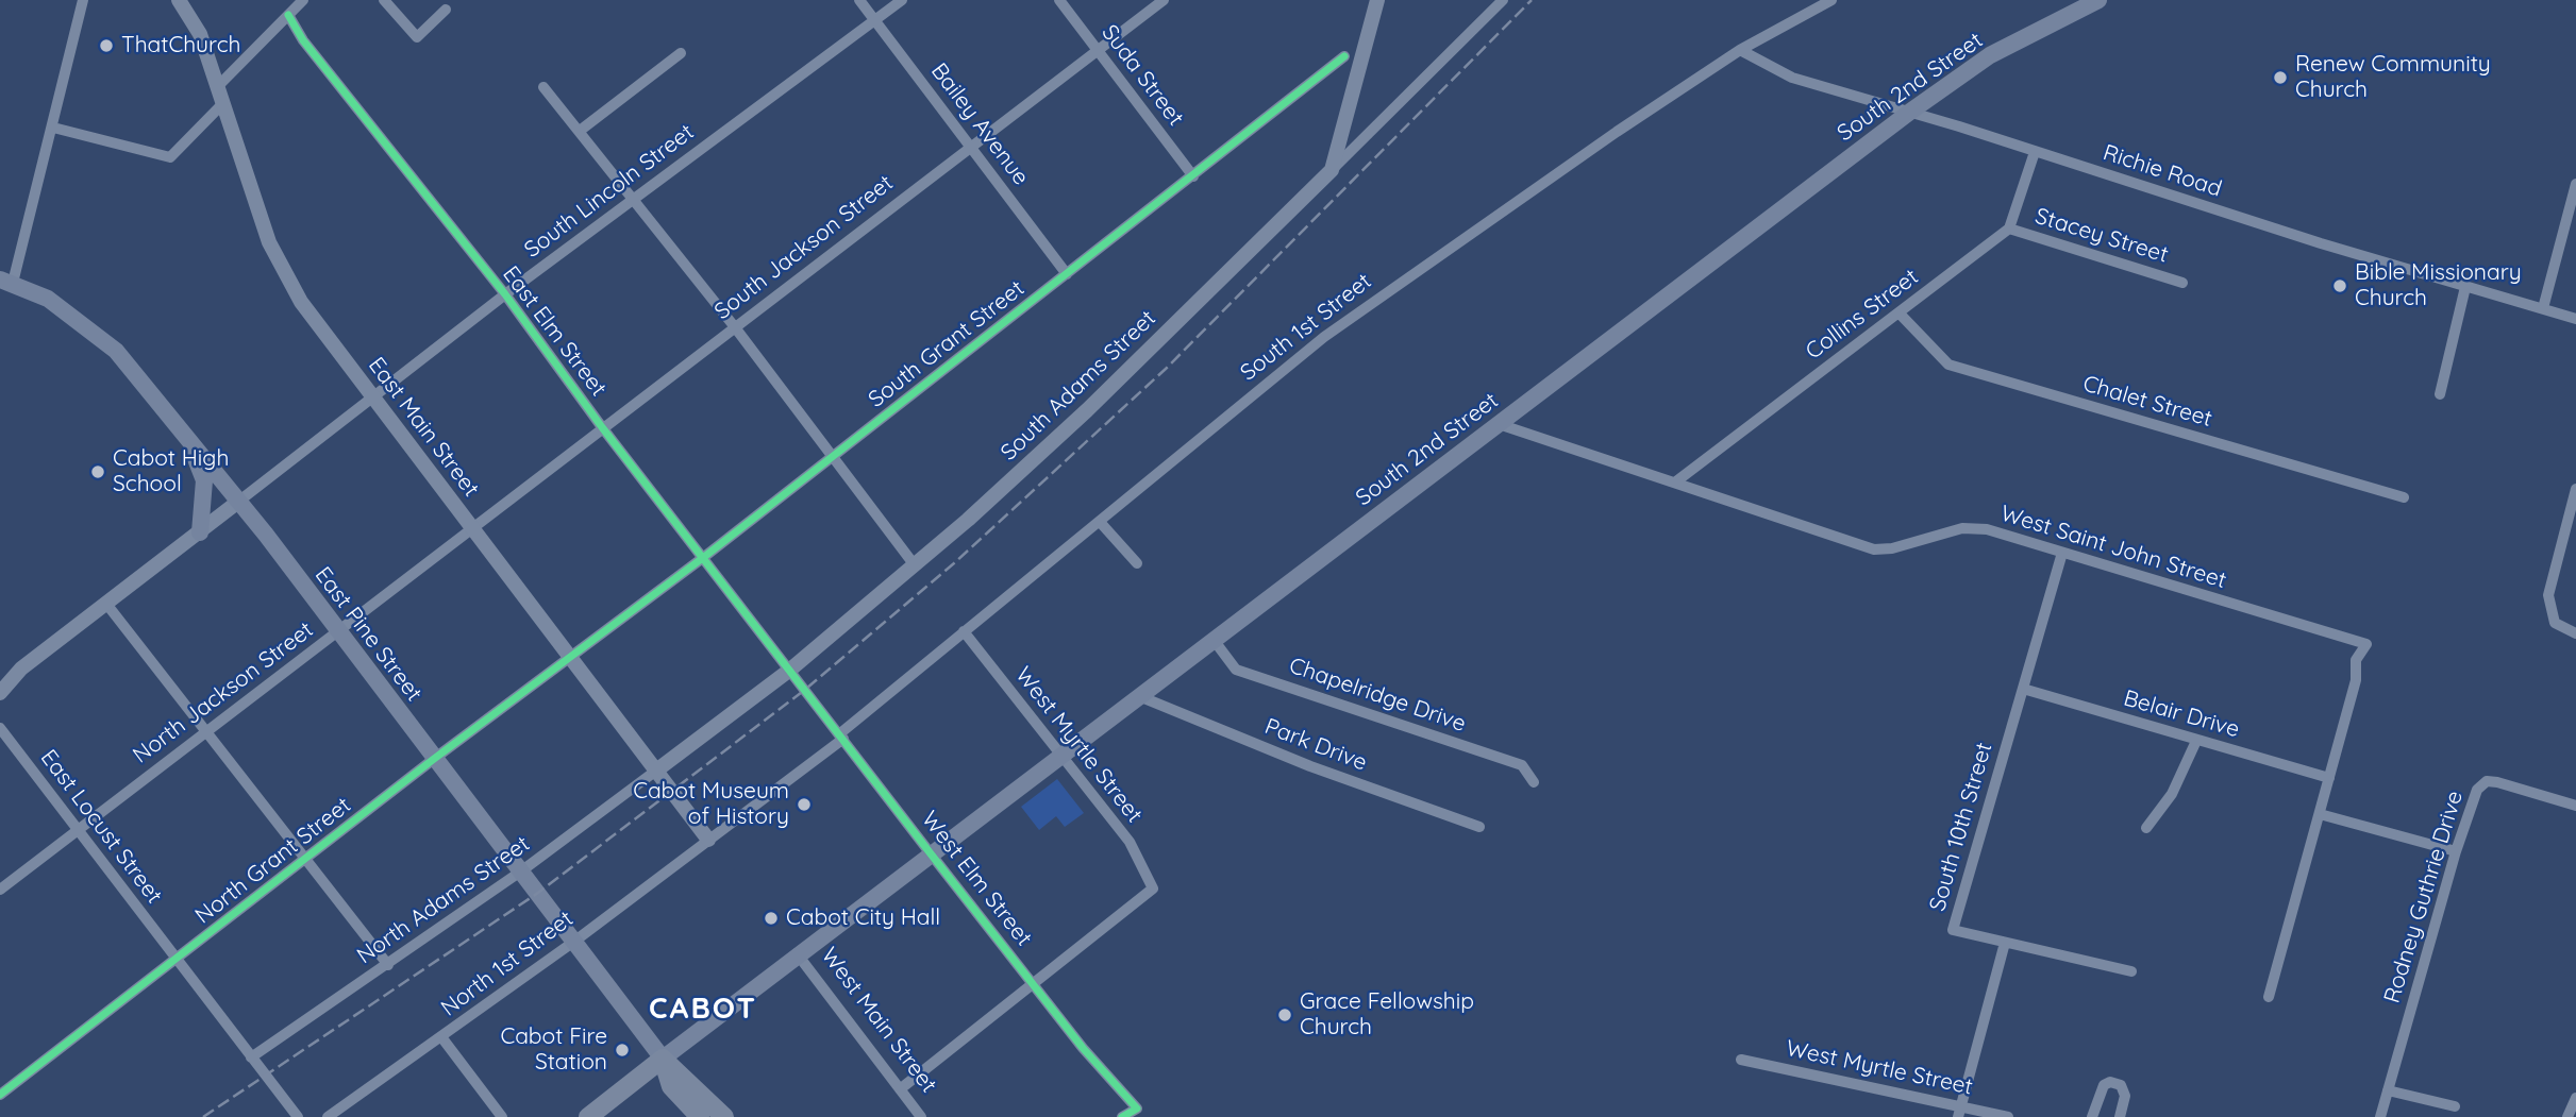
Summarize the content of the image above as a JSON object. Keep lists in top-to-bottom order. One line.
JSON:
{"streets":{"main road":["South 2nd Street","East Pine Street"],"street":["Suda Street","Bailey Avenue","Richie Road","South Lincoln Street","Stacey Street","South Jackson Street","Collins Street","South 1st Street","East Elm Street","South Grant Street","South Adams Street","Chalet Street","East Main Street","West Saint John Street","North Jackson Street","Chapelridge Drive","Belair Drive","West Myrtle Street","Park Drive","East Locust Street","South 10th Street","North Grant Street","West Elm Street","Rodney Guthrie Drive","North Adams Street","North 1st Street","West Main Street"]},"crossings":[["Suda Street","South Jackson Street"],["Suda Street","South Grant Street"],["South 2nd Street","Richie Road"],["South 2nd Street","West Saint John Street"],["South 2nd Street","East Pine Street"],["South 2nd Street","Chapelridge Drive"],["South 2nd Street","West Myrtle Street"],["South 2nd Street","Park Drive"],["South 2nd Street","West Elm Street"],["South 2nd Street","West Main Street"],["Bailey Avenue","South Lincoln Street"],["Bailey Avenue","South Jackson Street"],["Bailey Avenue","South Grant Street"],["Richie Road","South 1st Street"],["South Lincoln Street","East Elm Street"],["South Lincoln Street","East Main Street"],["South Lincoln Street","East Pine Street"],["Stacey Street","Collins Street"],["South Jackson Street","East Elm Street"],["South Jackson Street","East Main Street"],["South Jackson Street","North Jackson Street"],["Collins Street","Chalet Street"],["Collins Street","West Saint John Street"],["South 1st Street","East Main Street"],["South 1st Street","West Myrtle Street"],["South 1st Street","West Elm Street"],["South 1st Street","North 1st Street"],["East Elm Street","South Grant Street"],["East Elm Street","South Adams Street"],["East Elm Street","West Elm Street"],["South Grant Street","East Main Street"],["South Grant Street","North Grant Street"],["South Adams Street","East Main Street"],["South Adams Street","West Elm Street"],["South Adams Street","North Adams Street"],["East Main Street","North Jackson Street"],["East Main Street","North Grant Street"],["East Main Street","North Adams Street"],["East Main Street","North 1st Street"],["West Saint John Street","Belair Drive"],["West Saint John Street","South 10th Street"],["East Pine Street","North Jackson Street"],["East Pine Street","North Grant Street"],["East Pine Street","North Adams Street"],["East Pine Street","North 1st Street"],["North Jackson Street","East Locust Street"],["Belair Drive","South 10th Street"],["West Myrtle Street","West Elm Street"],["East Locust Street","North Grant Street"],["East Locust Street","North Adams Street"]],"districts":["CABOT"],"places":["ThatChurch","Renew Community Church","Bible Missionary Church","Cabot High School","Cabot Museum of History","Cabot City Hall","Grace Fellowship Church","Cabot Fire Station"]}
